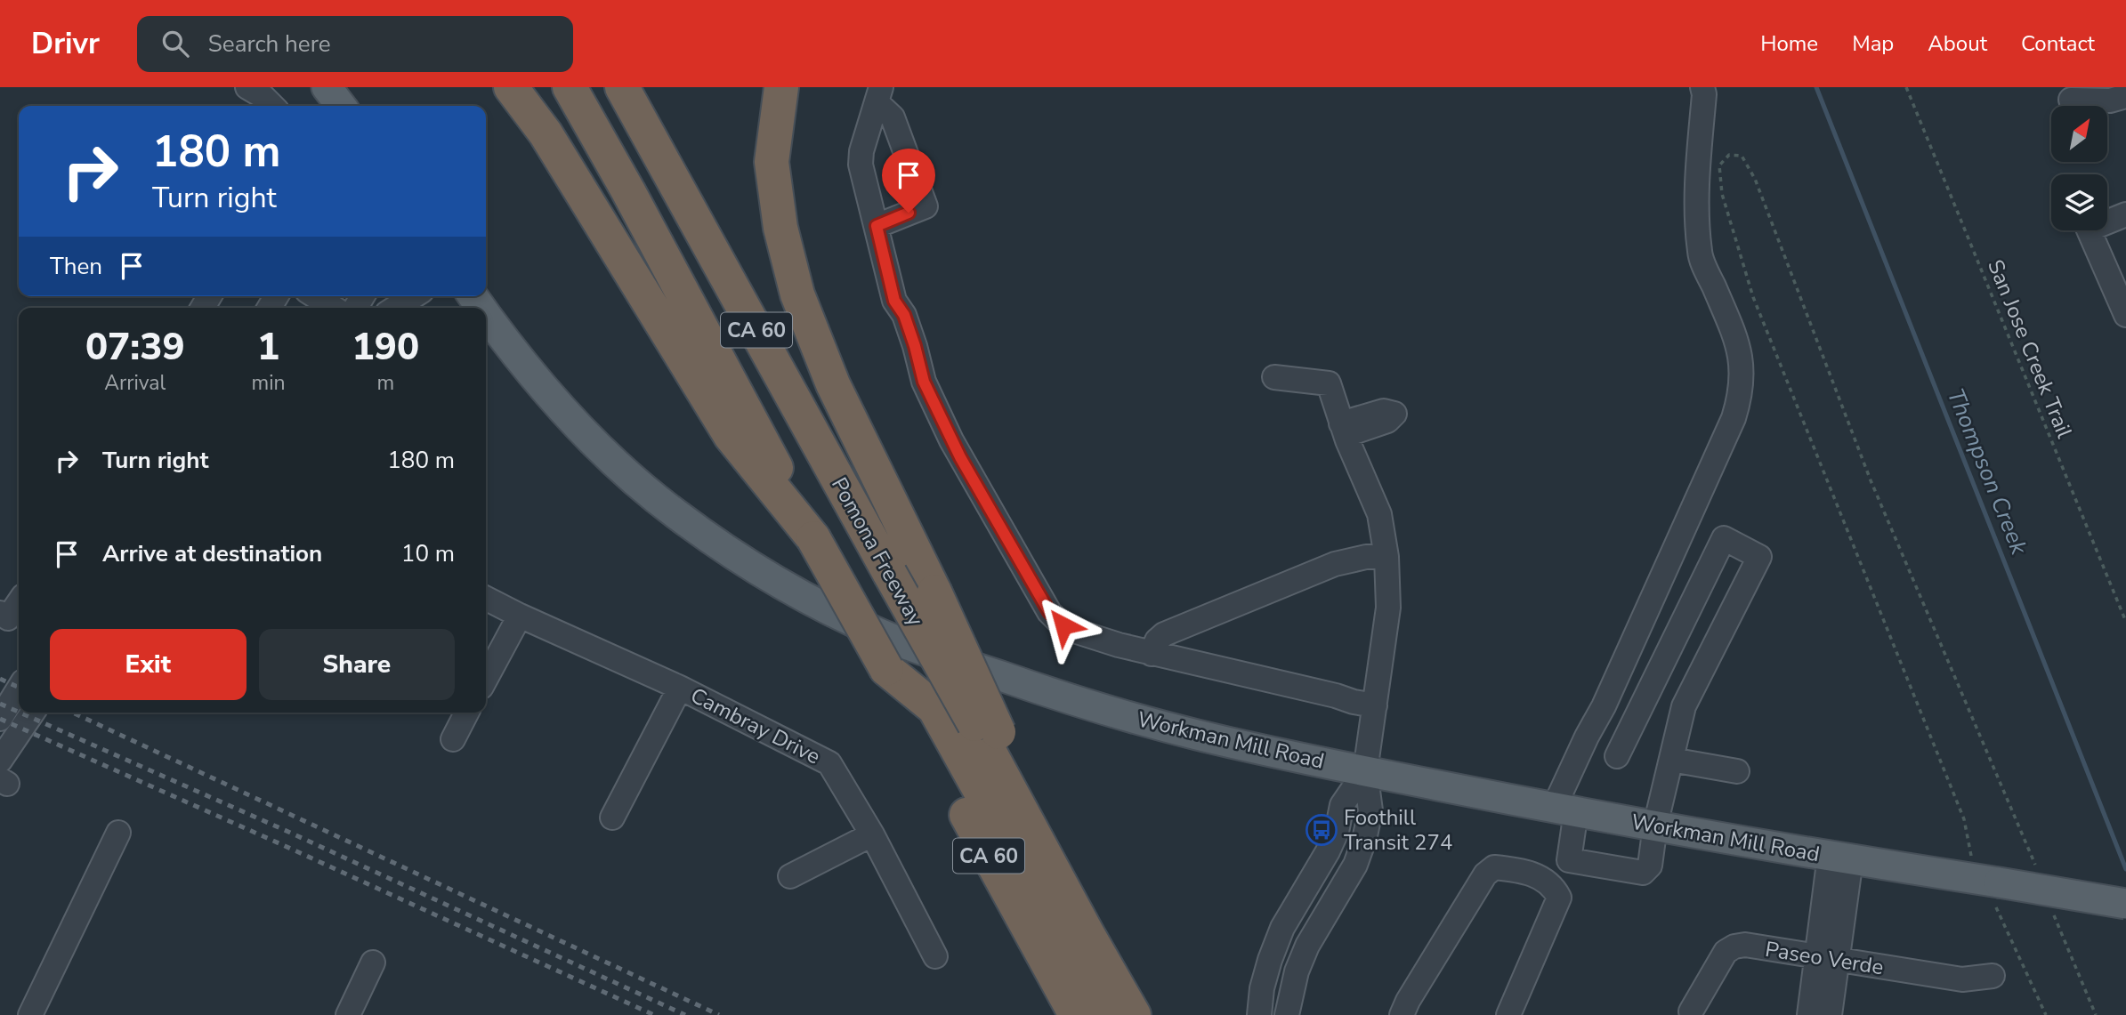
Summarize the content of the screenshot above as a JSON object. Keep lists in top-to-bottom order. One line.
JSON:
{"streets":{"highway":["CA 60","Pomona Freeway"],"main road":["Workman Mill Road"],"street":["Cambray Drive","Paseo Verde"],"path":["San Jose Creek Trail"]},"water":["Thompson Creek"],"places":{"bus stop":["Foothill Transit 274"]},"north":"top right","page":{"header":"Drivr","search":"Search here","nav":["Home","Map","About","Contact"],"turn":["180 m","Turn right"],"then":"Then","eta":["07:39","Arrival","1","min","190","m"],"list":[{"name":"Turn right","value":"180 m"},{"name":"Arrive at destination","value":"10 m"}],"buttons":["Exit","Share"]}}
